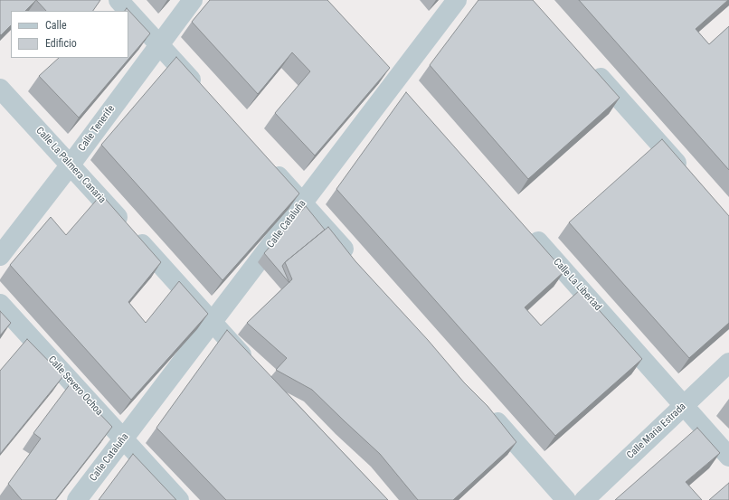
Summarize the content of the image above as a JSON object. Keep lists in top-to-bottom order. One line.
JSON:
{"streets":{"street":["Calle Tenerife","Calle La Palmera Canaria","Calle Cataluña","Calle La Libertad","Calle Severo Ochoa","Calle Maria Estrada"]},"crossings":[["Calle Tenerife","Calle La Palmera Canaria"],["Calle La Palmera Canaria","Calle Cataluña"],["Calle Cataluña","Calle Severo Ochoa"],["Calle La Libertad","Calle Maria Estrada"]],"legend":["Calle","Edificio"]}
